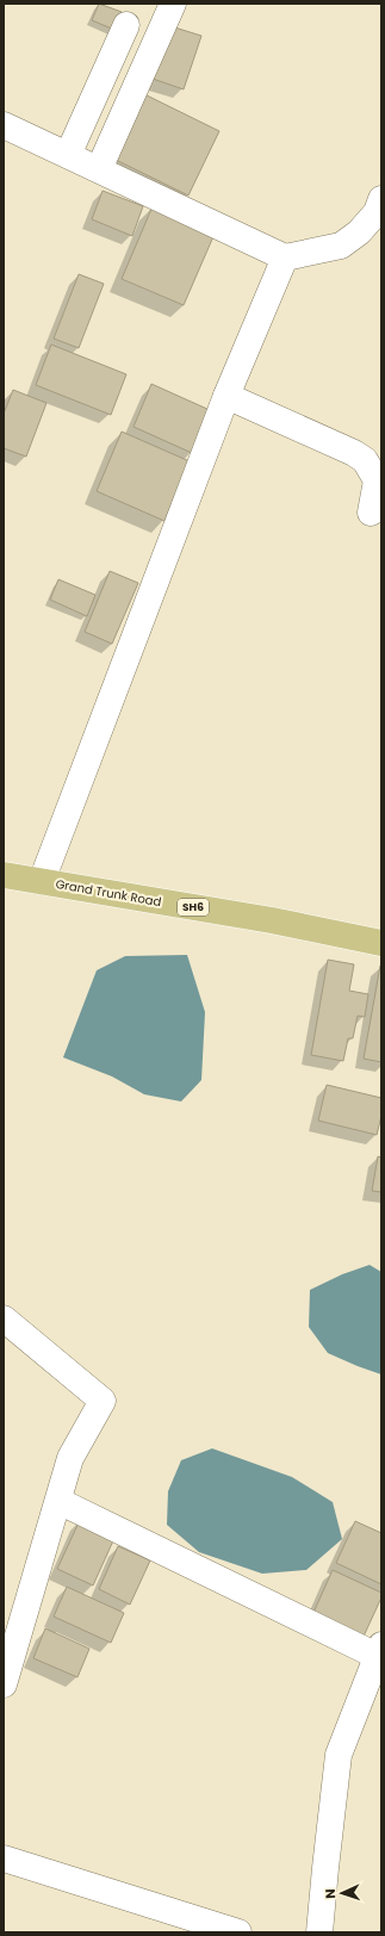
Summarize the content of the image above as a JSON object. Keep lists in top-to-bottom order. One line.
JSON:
{"streets":{"main road":["Grand Trunk Road","SH6"]},"north":"left"}
